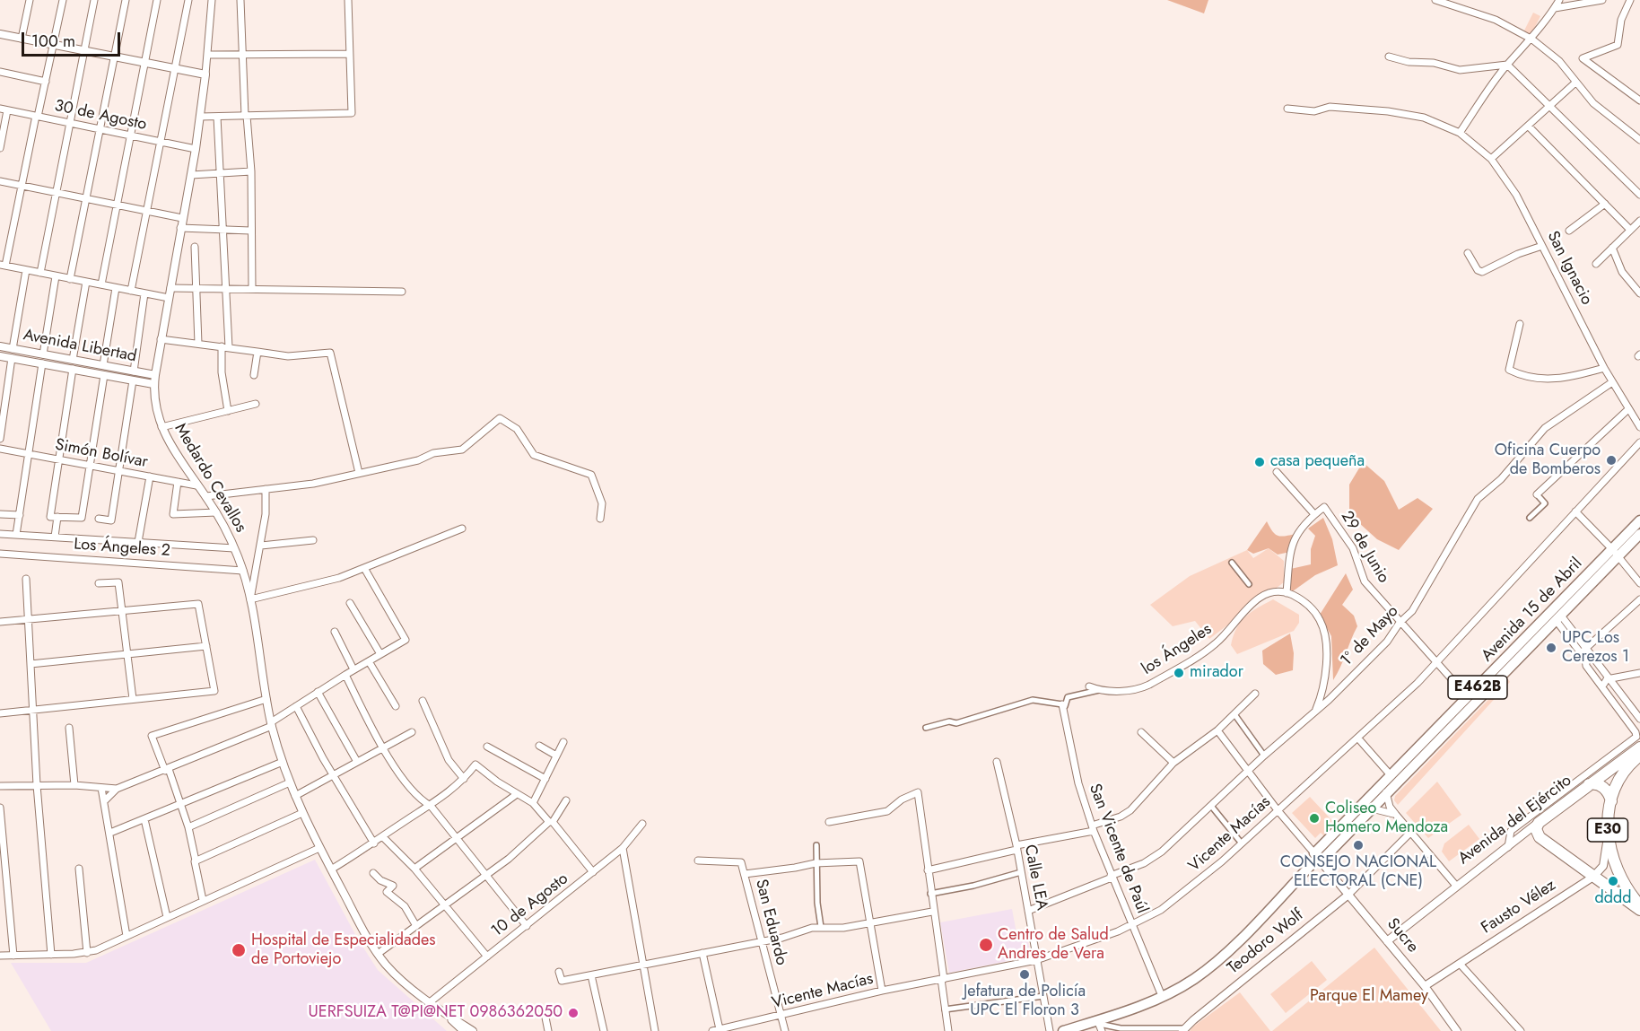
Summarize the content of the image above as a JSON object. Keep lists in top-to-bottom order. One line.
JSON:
{"streets":{"highway":["Avenida del Ejército","E30"],"main road":["Avenida 15 de Abril","E462B"],"street":["30 de Agosto","San Ignacio","Avenida Libertad","Simón Bolívar","Medardo Cevallos","29 de Junio","Los Ángeles 2","1º de Mayo","los Ángeles","Vicente Macías","San Vicente de Paúl","Calle LEA","10 de Agosto","Fausto Vélez","San Eduardo","Sucre","Teodoro Wolf"]},"crossings":[["30 de Agosto","Medardo Cevallos"],["San Ignacio","1º de Mayo"],["Avenida Libertad","Medardo Cevallos"],["Simón Bolívar","Medardo Cevallos"],["Medardo Cevallos","Los Ángeles 2"],["Medardo Cevallos","10 de Agosto"],["29 de Junio","Avenida 15 de Abril"],["29 de Junio","1º de Mayo"],["29 de Junio","Vicente Macías"],["Avenida 15 de Abril","San Vicente de Paúl"],["Avenida 15 de Abril","Sucre"],["1º de Mayo","San Vicente de Paúl"],["1º de Mayo","Calle LEA"],["Avenida del Ejército","Sucre"],["E30","Fausto Vélez"],["Vicente Macías","San Vicente de Paúl"],["Vicente Macías","Calle LEA"],["Vicente Macías","San Eduardo"],["Fausto Vélez","Sucre"],["Sucre","Teodoro Wolf"]],"parks":["Parque El Mamey"],"places":["Oficina Cuerpo de Bomberos","casa pequeña","UPC Los Cerezos 1","mirador","Coliseo Homero Mendoza","CONSEJO NACIONAL ELECTORAL (CNE)","dddd","Centro de Salud Andres de Vera","Hospital de Especialidades de Portoviejo","Jefatura de Policía UPC El Floron 3","UERFSUIZA T@PI@NET 0986362050"],"scale_bar":"100 m"}
